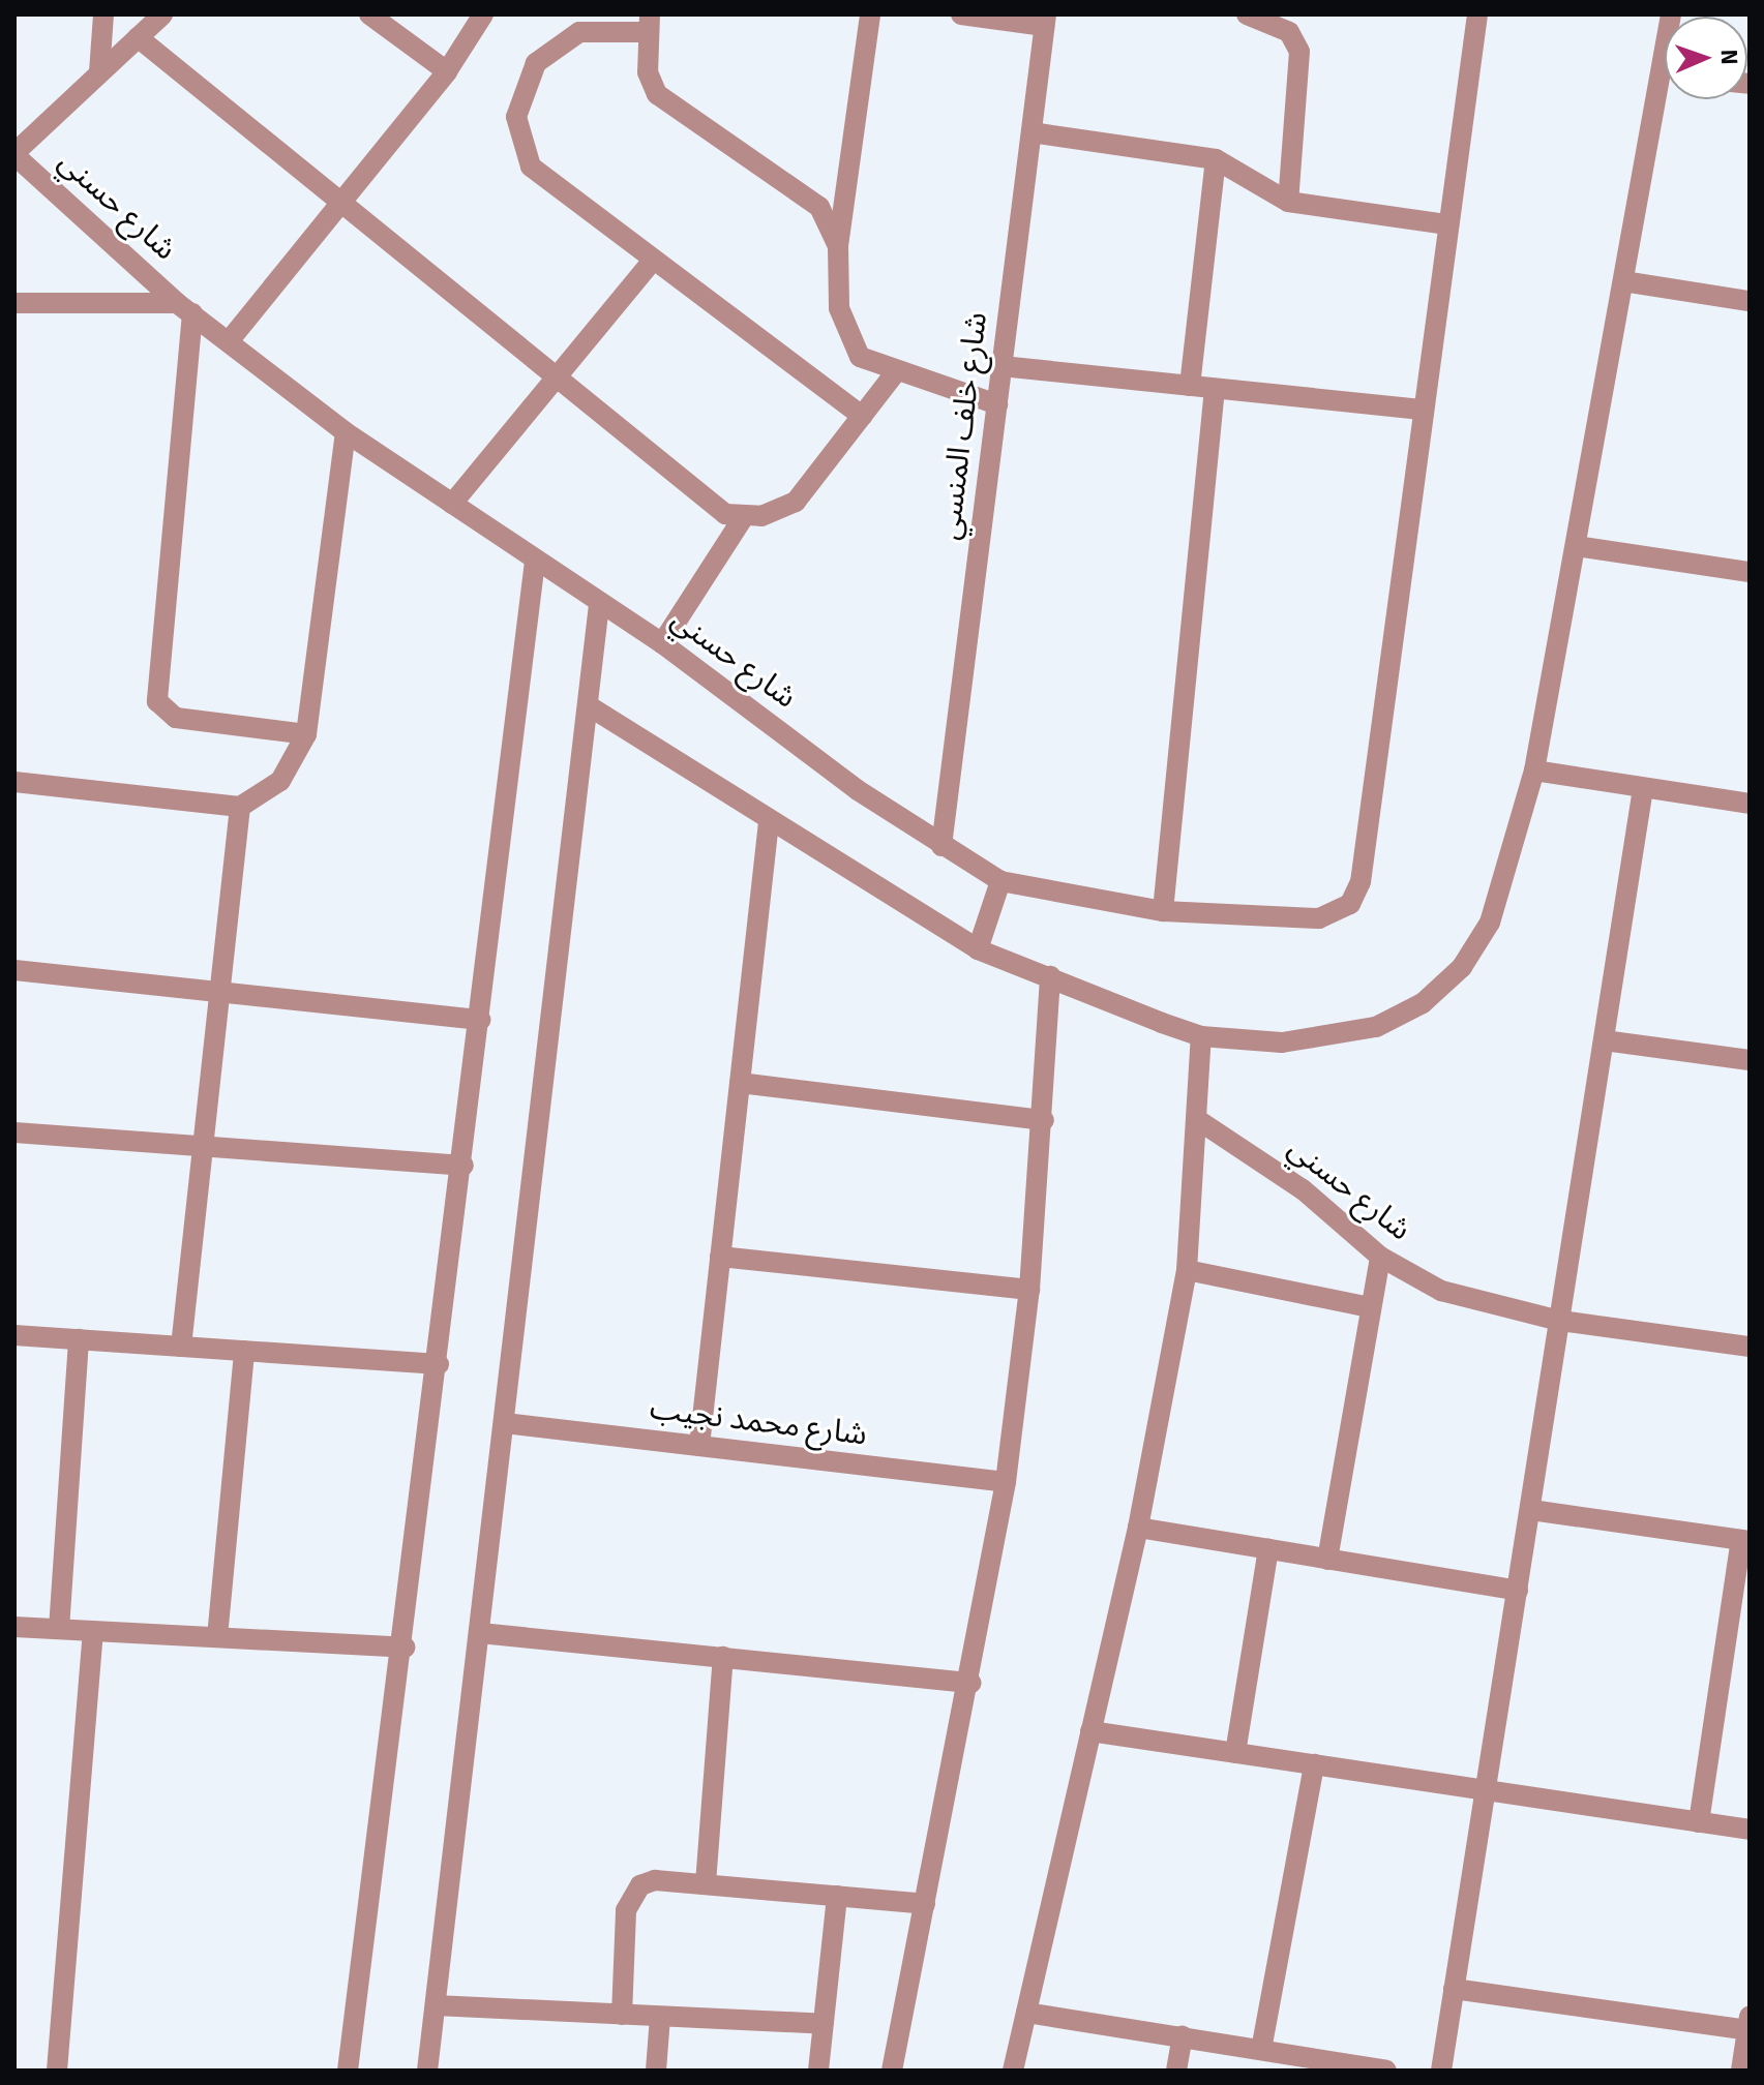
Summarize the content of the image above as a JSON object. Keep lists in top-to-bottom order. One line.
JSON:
{"streets":{"street":["شارع حسني","شارع خلف المنسي","شارع محمد نجيب"]},"crossings":[["شارع حسني","شارع خلف المنسي"]],"north":"right"}
